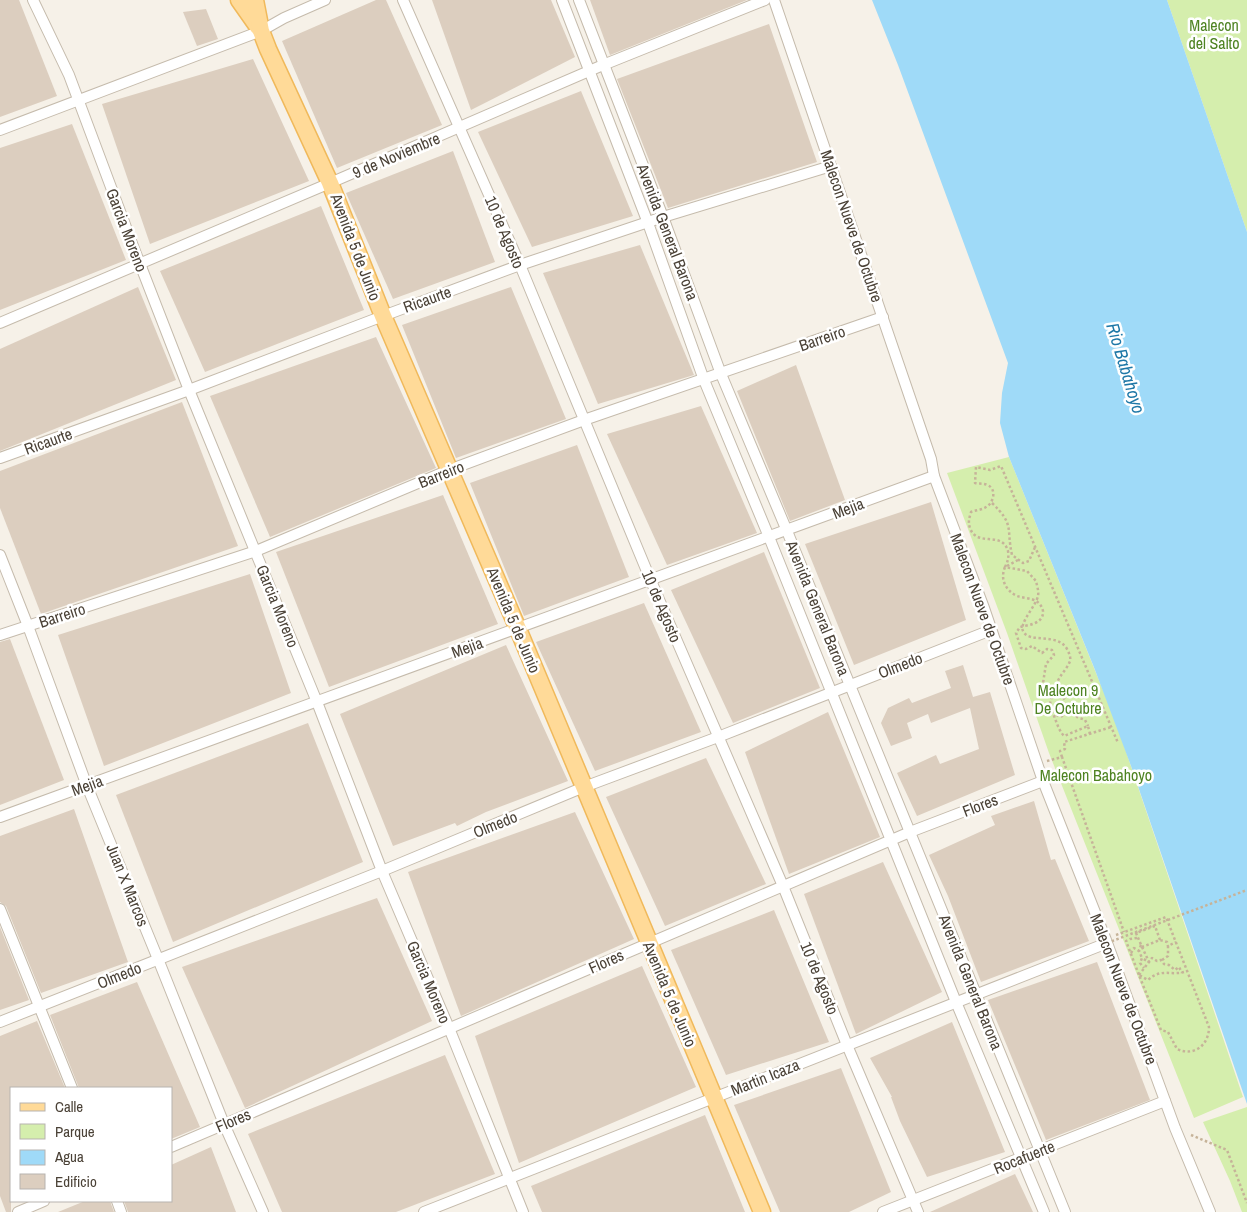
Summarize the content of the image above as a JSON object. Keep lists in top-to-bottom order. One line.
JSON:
{"streets":{"main road":["Avenida 5 de Junio"],"street":["9 de Noviembre","Malecon Nueve de Octubre","Garcia Moreno","10 de Agosto","Avenida General Barona","Ricaurte","Barreiro","Mejia","Olmedo","Flores","Juan X Marcos","Martin Icaza","Rocafuerte"]},"crossings":[["9 de Noviembre","Garcia Moreno"],["9 de Noviembre","10 de Agosto"],["9 de Noviembre","Avenida General Barona"],["9 de Noviembre","Avenida 5 de Junio"],["Malecon Nueve de Octubre","Ricaurte"],["Malecon Nueve de Octubre","Barreiro"],["Malecon Nueve de Octubre","Mejia"],["Malecon Nueve de Octubre","Olmedo"],["Malecon Nueve de Octubre","Flores"],["Malecon Nueve de Octubre","Martin Icaza"],["Malecon Nueve de Octubre","Rocafuerte"],["Garcia Moreno","Ricaurte"],["Garcia Moreno","Barreiro"],["Garcia Moreno","Mejia"],["Garcia Moreno","Olmedo"],["Garcia Moreno","Flores"],["Garcia Moreno","Martin Icaza"],["10 de Agosto","Ricaurte"],["10 de Agosto","Barreiro"],["10 de Agosto","Mejia"],["10 de Agosto","Olmedo"],["10 de Agosto","Flores"],["10 de Agosto","Martin Icaza"],["10 de Agosto","Rocafuerte"],["Avenida General Barona","Ricaurte"],["Avenida General Barona","Barreiro"],["Avenida General Barona","Mejia"],["Avenida General Barona","Olmedo"],["Avenida General Barona","Flores"],["Avenida General Barona","Martin Icaza"],["Avenida General Barona","Rocafuerte"],["Avenida 5 de Junio","Ricaurte"],["Avenida 5 de Junio","Barreiro"],["Avenida 5 de Junio","Mejia"],["Avenida 5 de Junio","Olmedo"],["Avenida 5 de Junio","Flores"],["Avenida 5 de Junio","Martin Icaza"],["Barreiro","Juan X Marcos"],["Mejia","Juan X Marcos"],["Olmedo","Juan X Marcos"],["Flores","Juan X Marcos"]],"water":["Rio Babahoyo"],"parks":["Malecon del Salto","Malecon 9 De Octubre","Malecon Babahoyo"],"legend":["Calle","Parque","Agua","Edificio"]}
